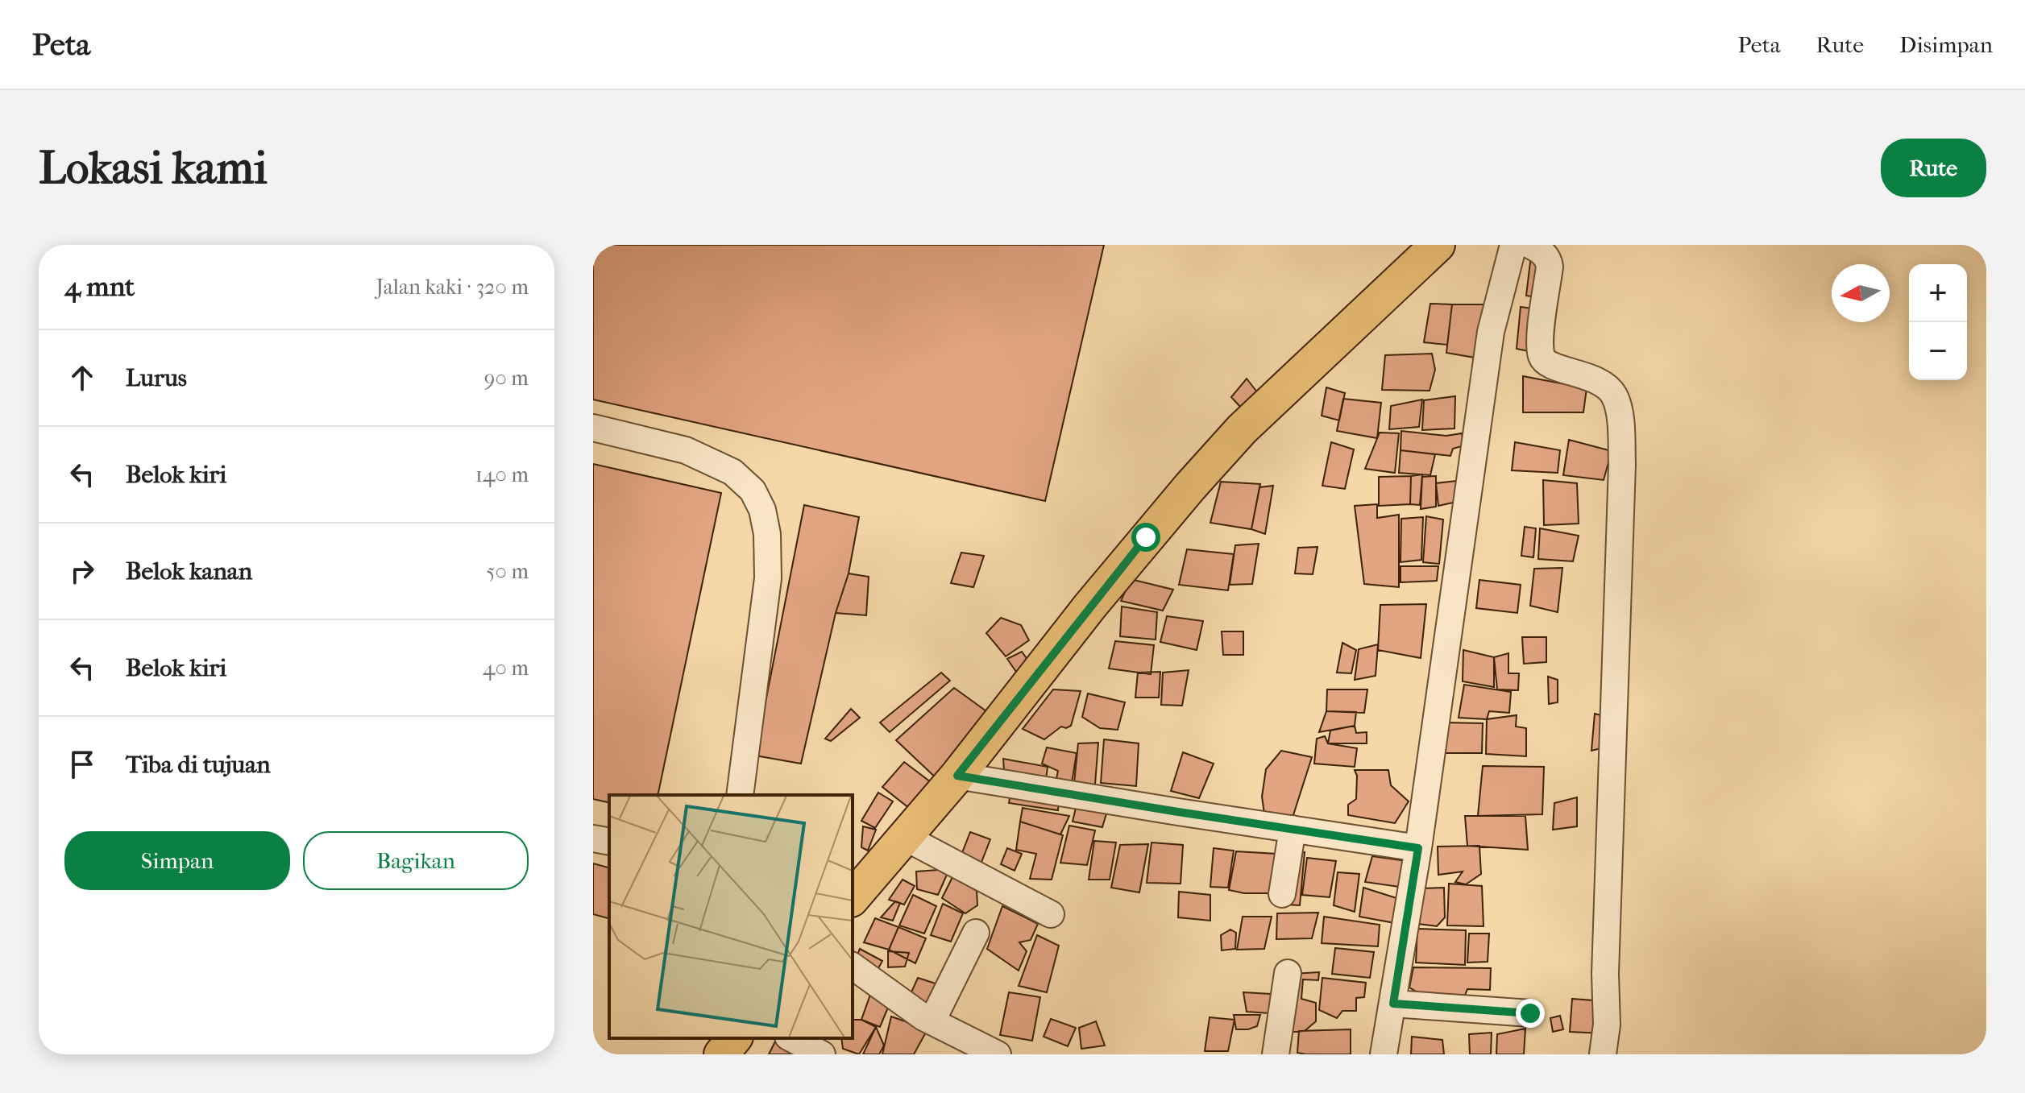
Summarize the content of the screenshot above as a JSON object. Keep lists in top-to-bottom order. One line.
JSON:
{"north":"left","page":{"header":"Peta","nav":["Peta","Rute","Disimpan"],"buttons":["Rute",["Simpan","Bagikan"]],"title":"Lokasi kami","heading":["4 mnt","Jalan kaki · 320 m"],"map_buttons":["+","−"],"list":[["Lurus","90 m"],["Belok kiri","140 m"],["Belok kanan","50 m"],["Belok kiri","40 m"],"Tiba di tujuan"]}}
